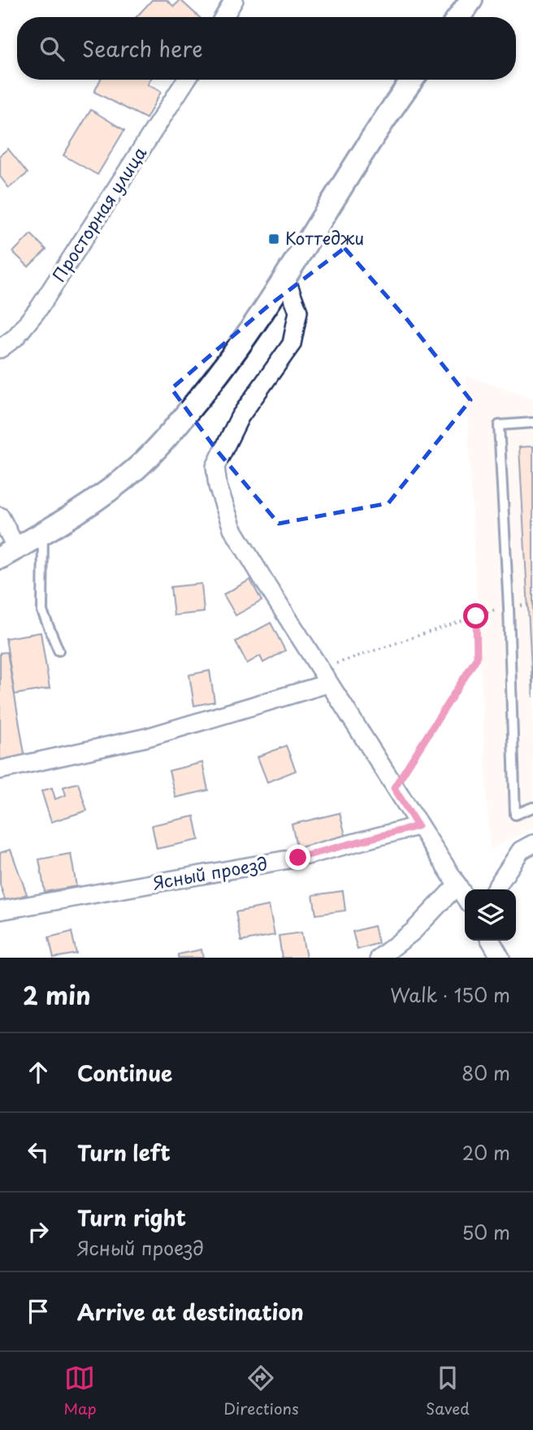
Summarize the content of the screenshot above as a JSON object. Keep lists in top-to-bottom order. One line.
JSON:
{"streets":{"street":["Просторная улица","Ясный проезд"]},"places":{"transit":["Коттеджи"]},"page":{"search":"Search here","heading":["2 min","Walk · 150 m"],"list":[["Continue","80 m"],["Turn left","20 m"],["Turn right","Ясный проезд","50 m"],"Arrive at destination"],"nav":["Map","Directions","Saved"]}}
